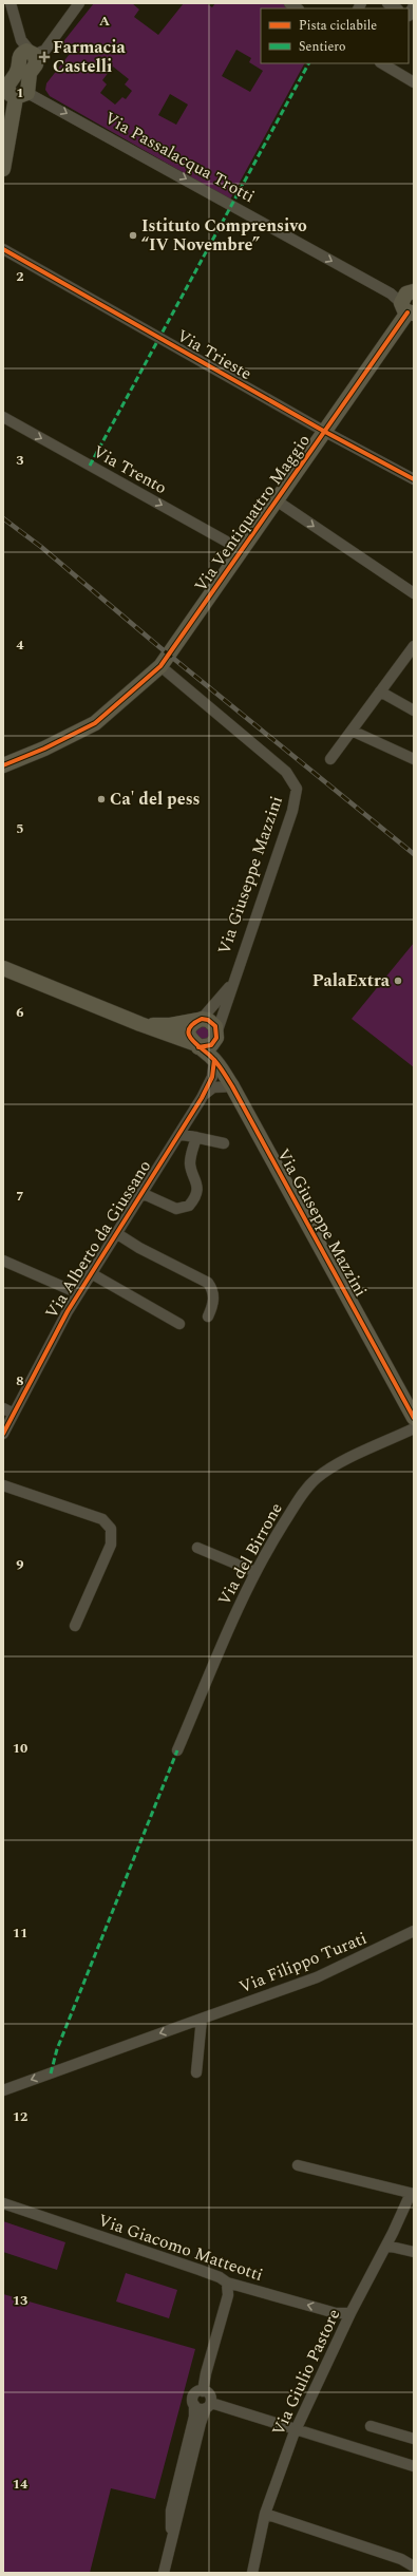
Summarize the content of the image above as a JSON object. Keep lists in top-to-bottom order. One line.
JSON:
{"streets":{"street":["Via Passalacqua Trotti","Via Trieste","Via Trento","Via Ventiquattro Maggio","Via Giuseppe Mazzini","Via Alberto da Giussano","Via del Birrone","Via Filippo Turati","Via Giacomo Matteotti","Via Giulio Pastore"]},"crossings":[["Via Passalacqua Trotti","Via Ventiquattro Maggio"],["Via Trieste","Via Ventiquattro Maggio"],["Via Trento","Via Ventiquattro Maggio"],["Via Ventiquattro Maggio","Via Giuseppe Mazzini"],["Via Giuseppe Mazzini","Via Alberto da Giussano"],["Via Giacomo Matteotti","Via Giulio Pastore"]],"one_way":["Via Passalacqua Trotti","Via Trento","Via Filippo Turati"],"places":{"health":["Farmacia Castelli"],"other":["Istituto Comprensivo “IV Novembre”","Ca' del pess","PalaExtra"]},"legend":["Pista ciclabile","Sentiero"],"grid":{"columns":["A"],"rows":["1","2","3","4","5","6","7","8","9","10","11","12","13","14"]}}
